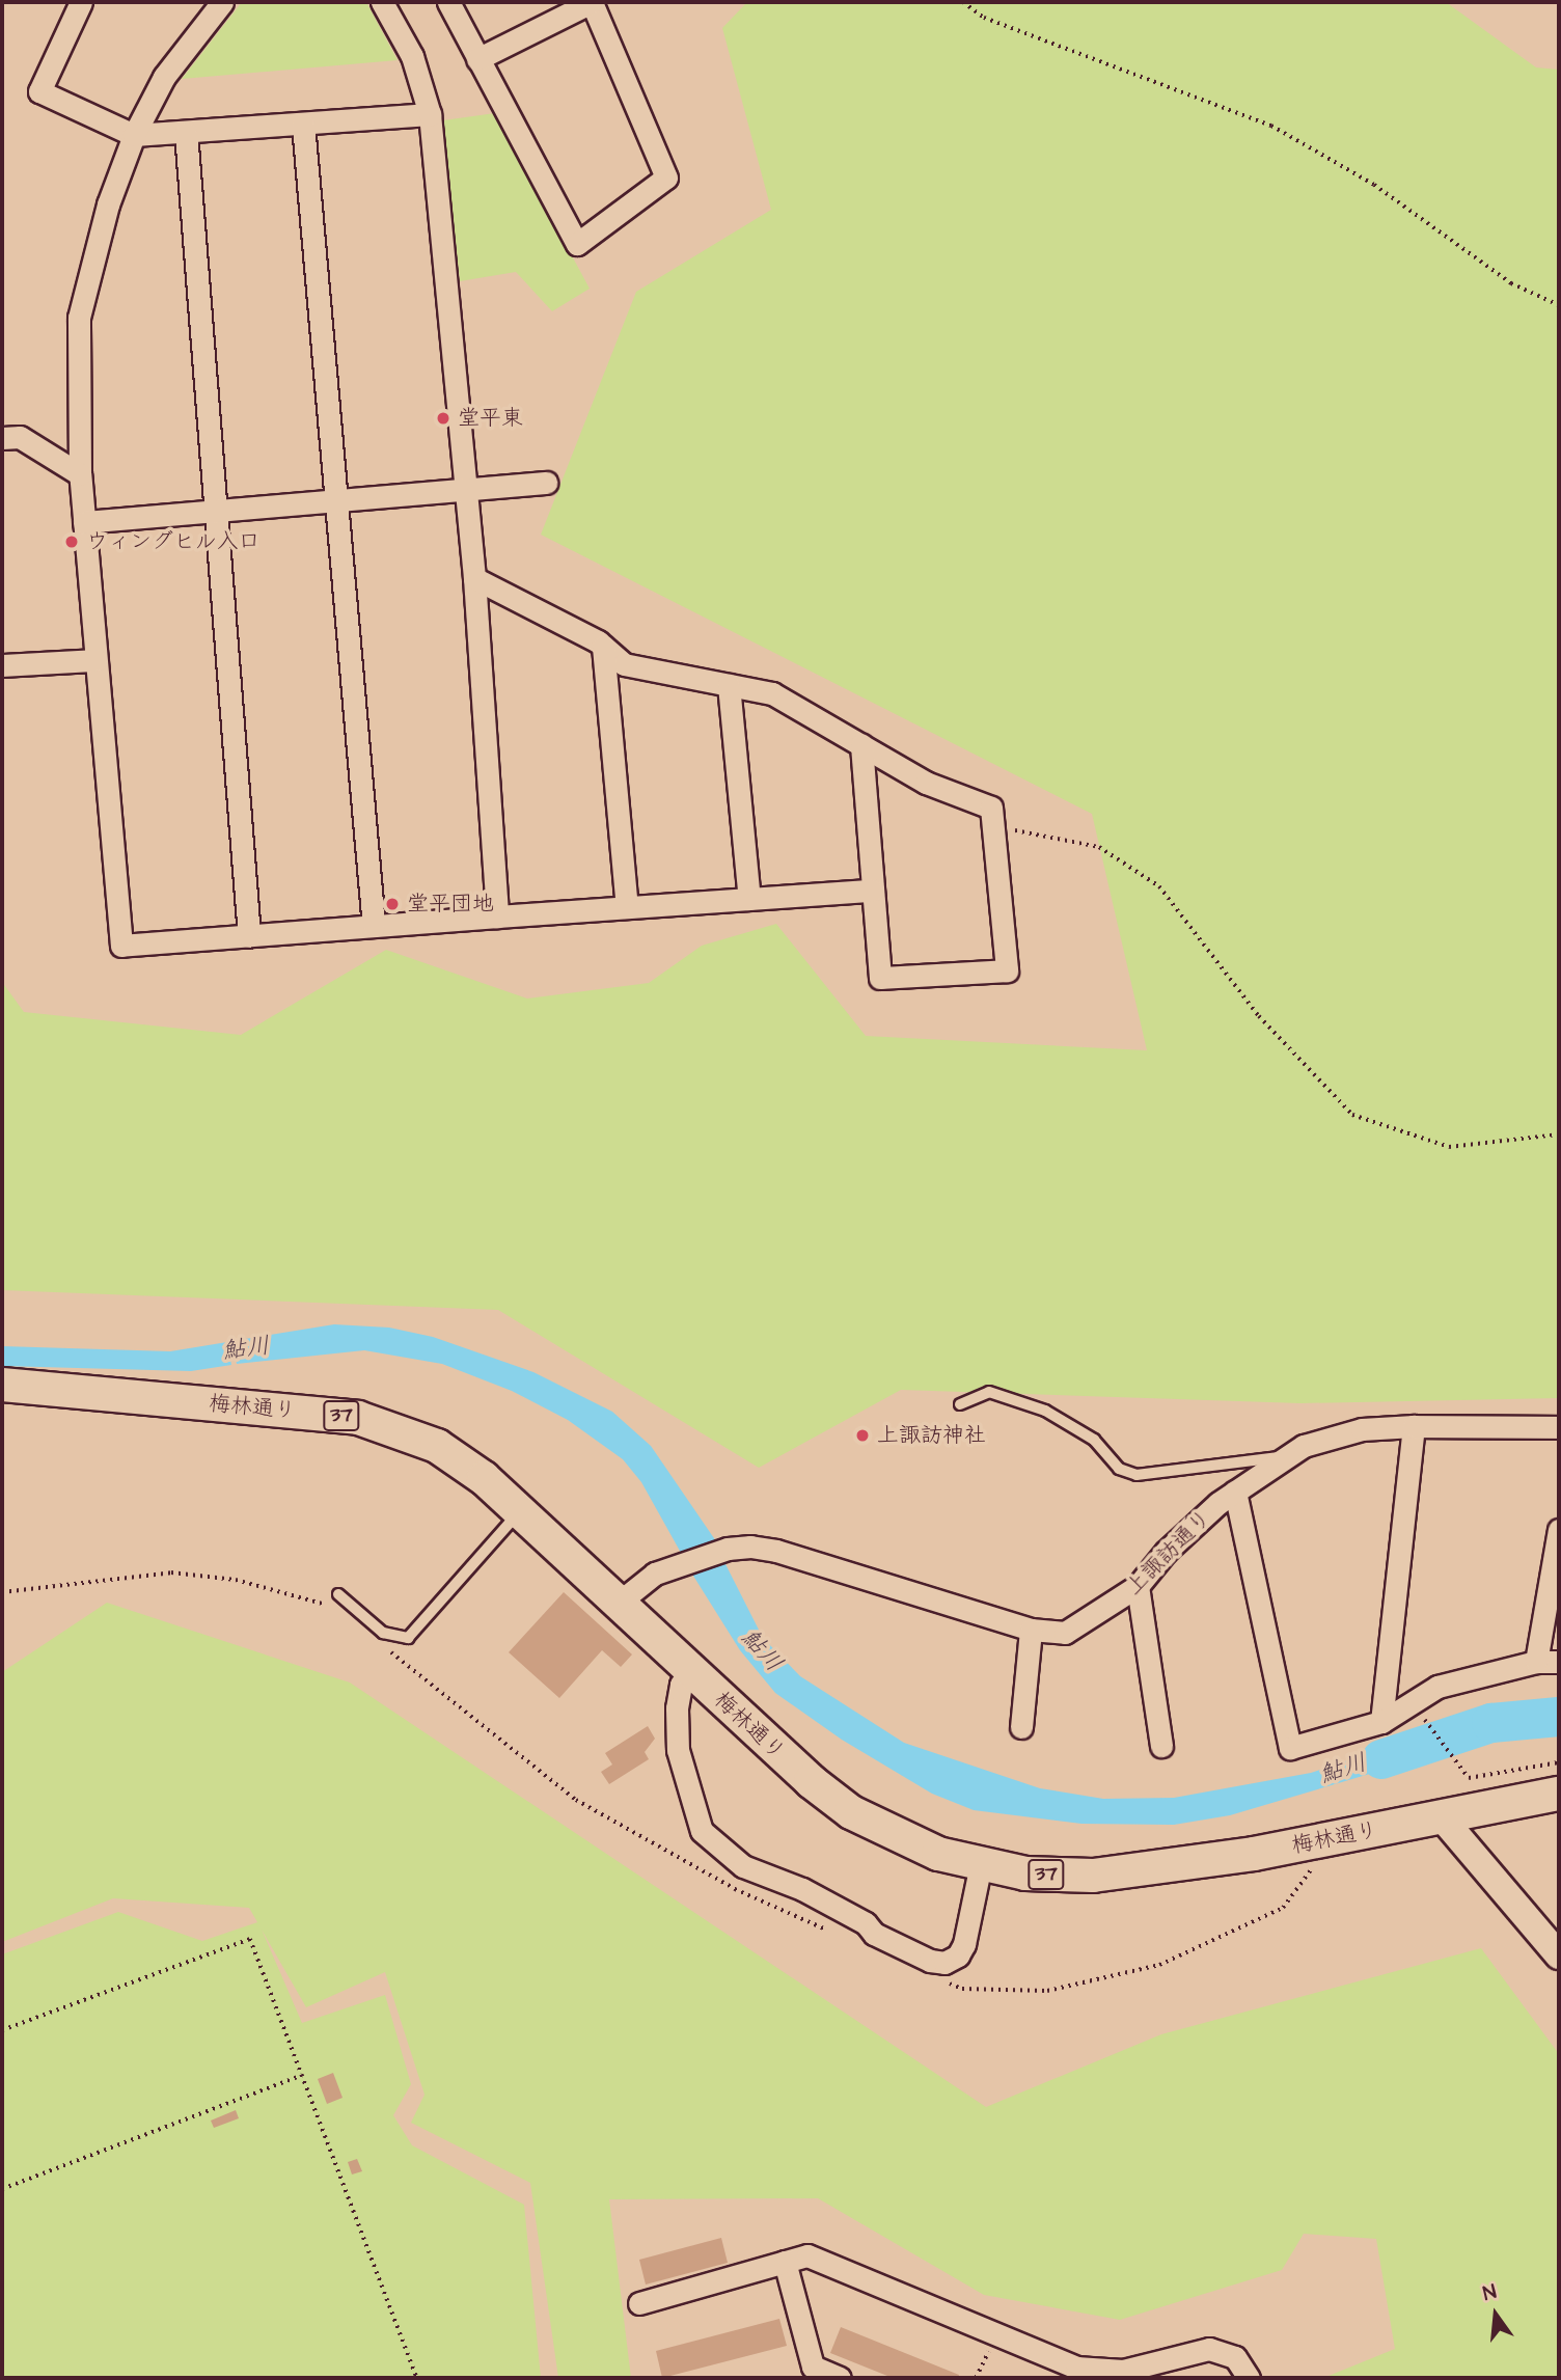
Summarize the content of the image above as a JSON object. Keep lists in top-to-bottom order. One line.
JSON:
{"streets":{"main road":["梅林通り","37"],"street":["上諏訪通り"]},"crossings":[["梅林通り","上諏訪通り"]],"water":["鮎川"],"places":["堂平東","ウィングヒル入口","堂平団地","上諏訪神社"],"north":"top"}
